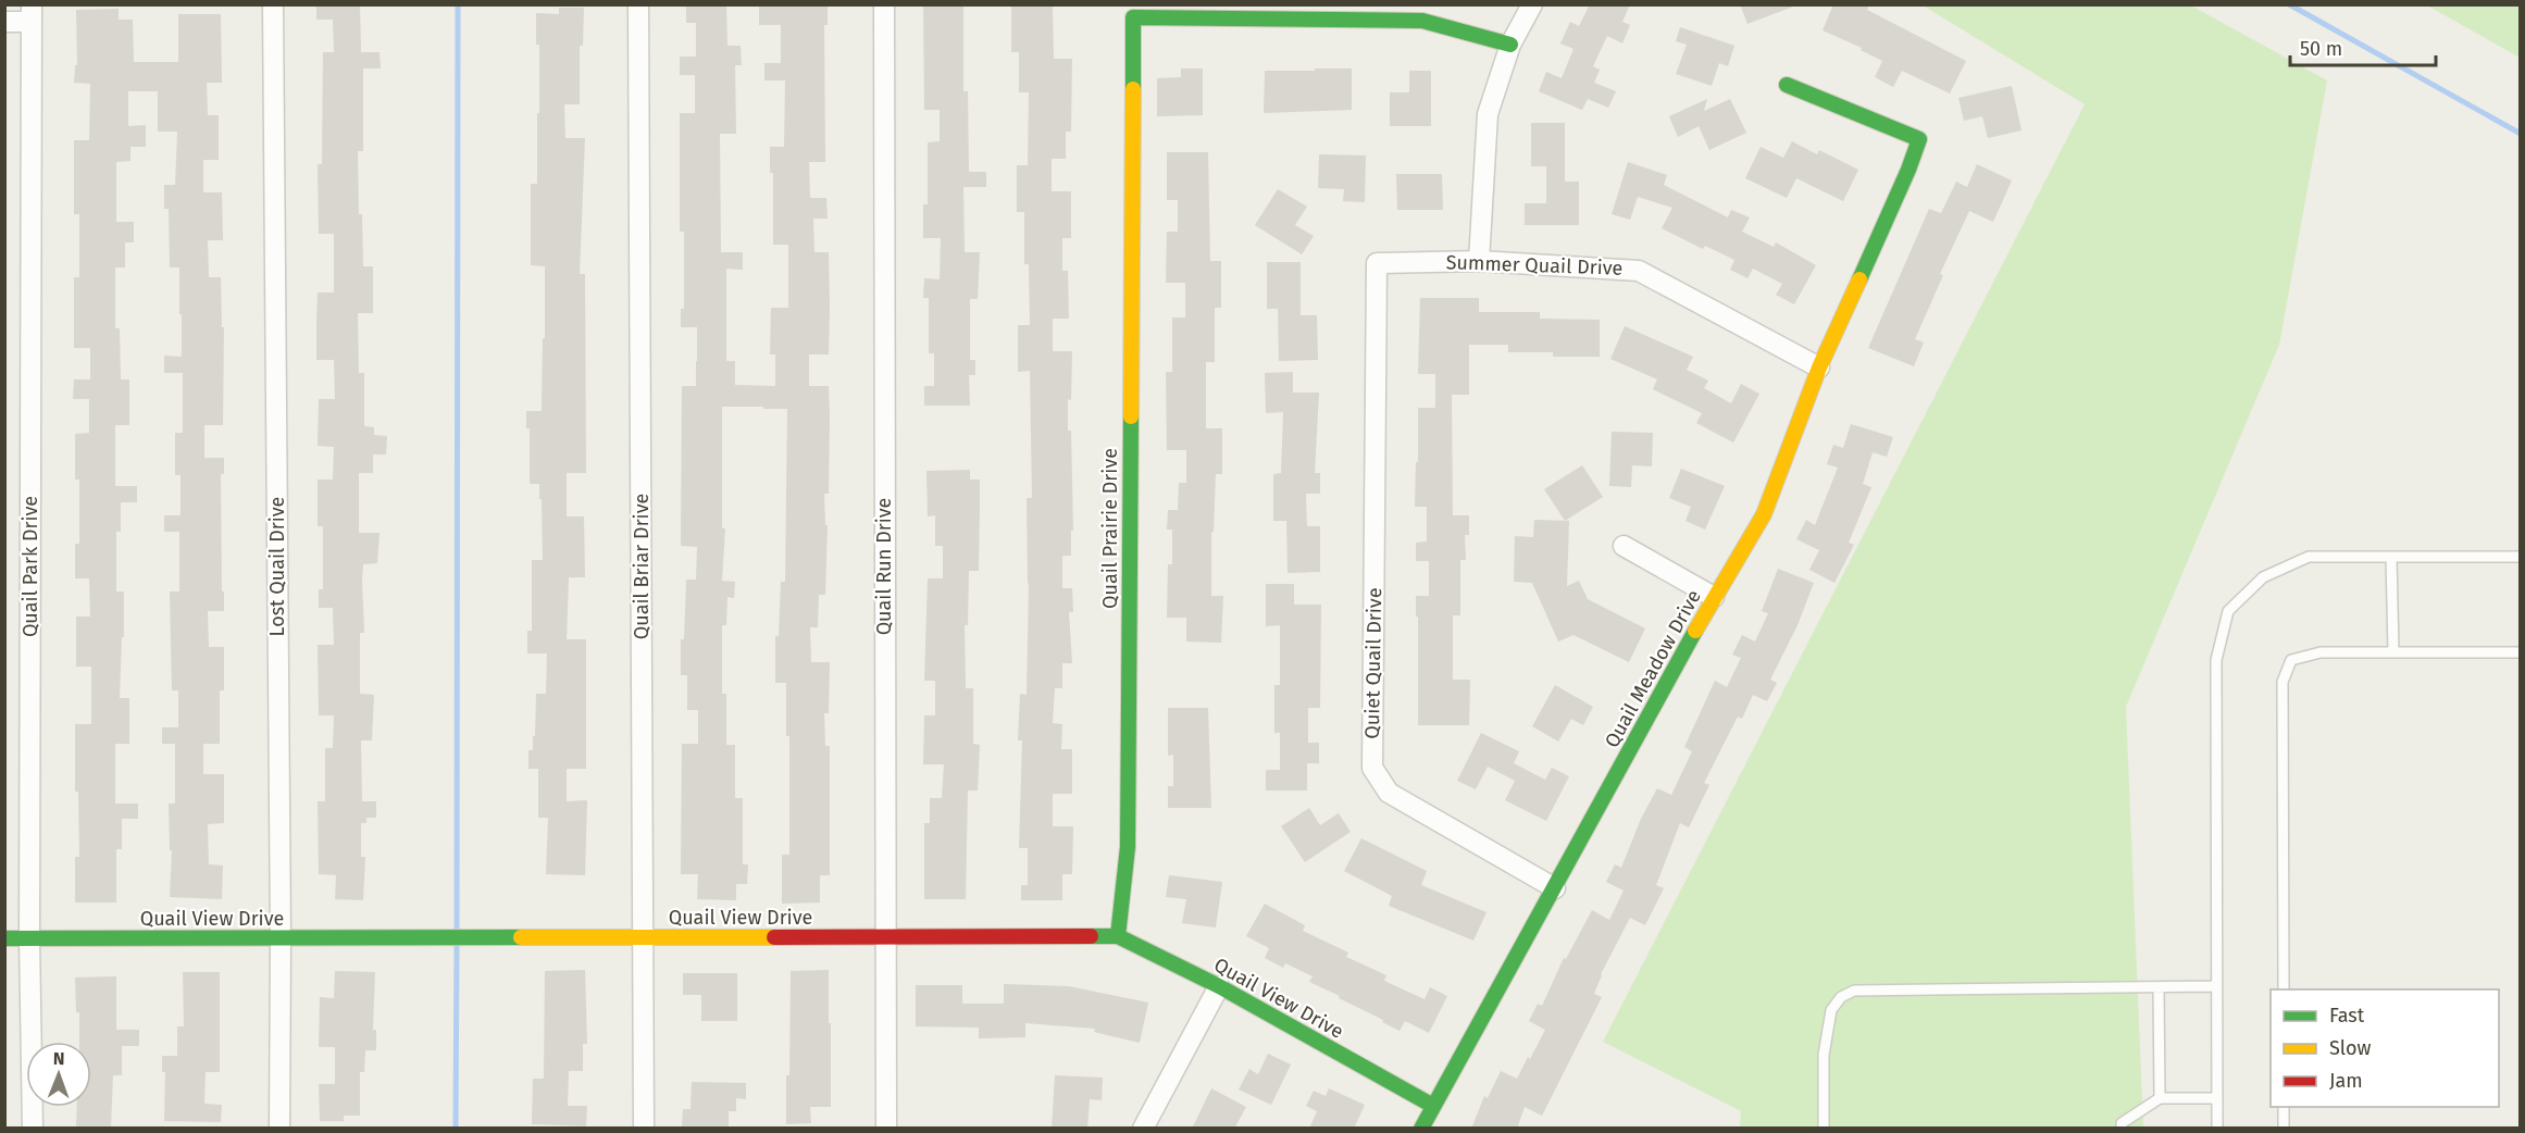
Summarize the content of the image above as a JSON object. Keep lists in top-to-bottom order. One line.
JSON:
{"streets":{"street":["Summer Quail Drive","Quail Prairie Drive","Quail Park Drive","Lost Quail Drive","Quail Briar Drive","Quail Run Drive","Quiet Quail Drive","Quail Meadow Drive","Quail View Drive"]},"crossings":[["Summer Quail Drive","Quiet Quail Drive"],["Summer Quail Drive","Quail Meadow Drive"],["Quail Prairie Drive","Quail View Drive"],["Quail Park Drive","Quail View Drive"],["Lost Quail Drive","Quail View Drive"],["Quail Briar Drive","Quail View Drive"],["Quail Run Drive","Quail View Drive"],["Quiet Quail Drive","Quail Meadow Drive"],["Quail Meadow Drive","Quail View Drive"]],"legend":["Fast","Slow","Jam"],"scale_bar":"50 m","north":"top"}
